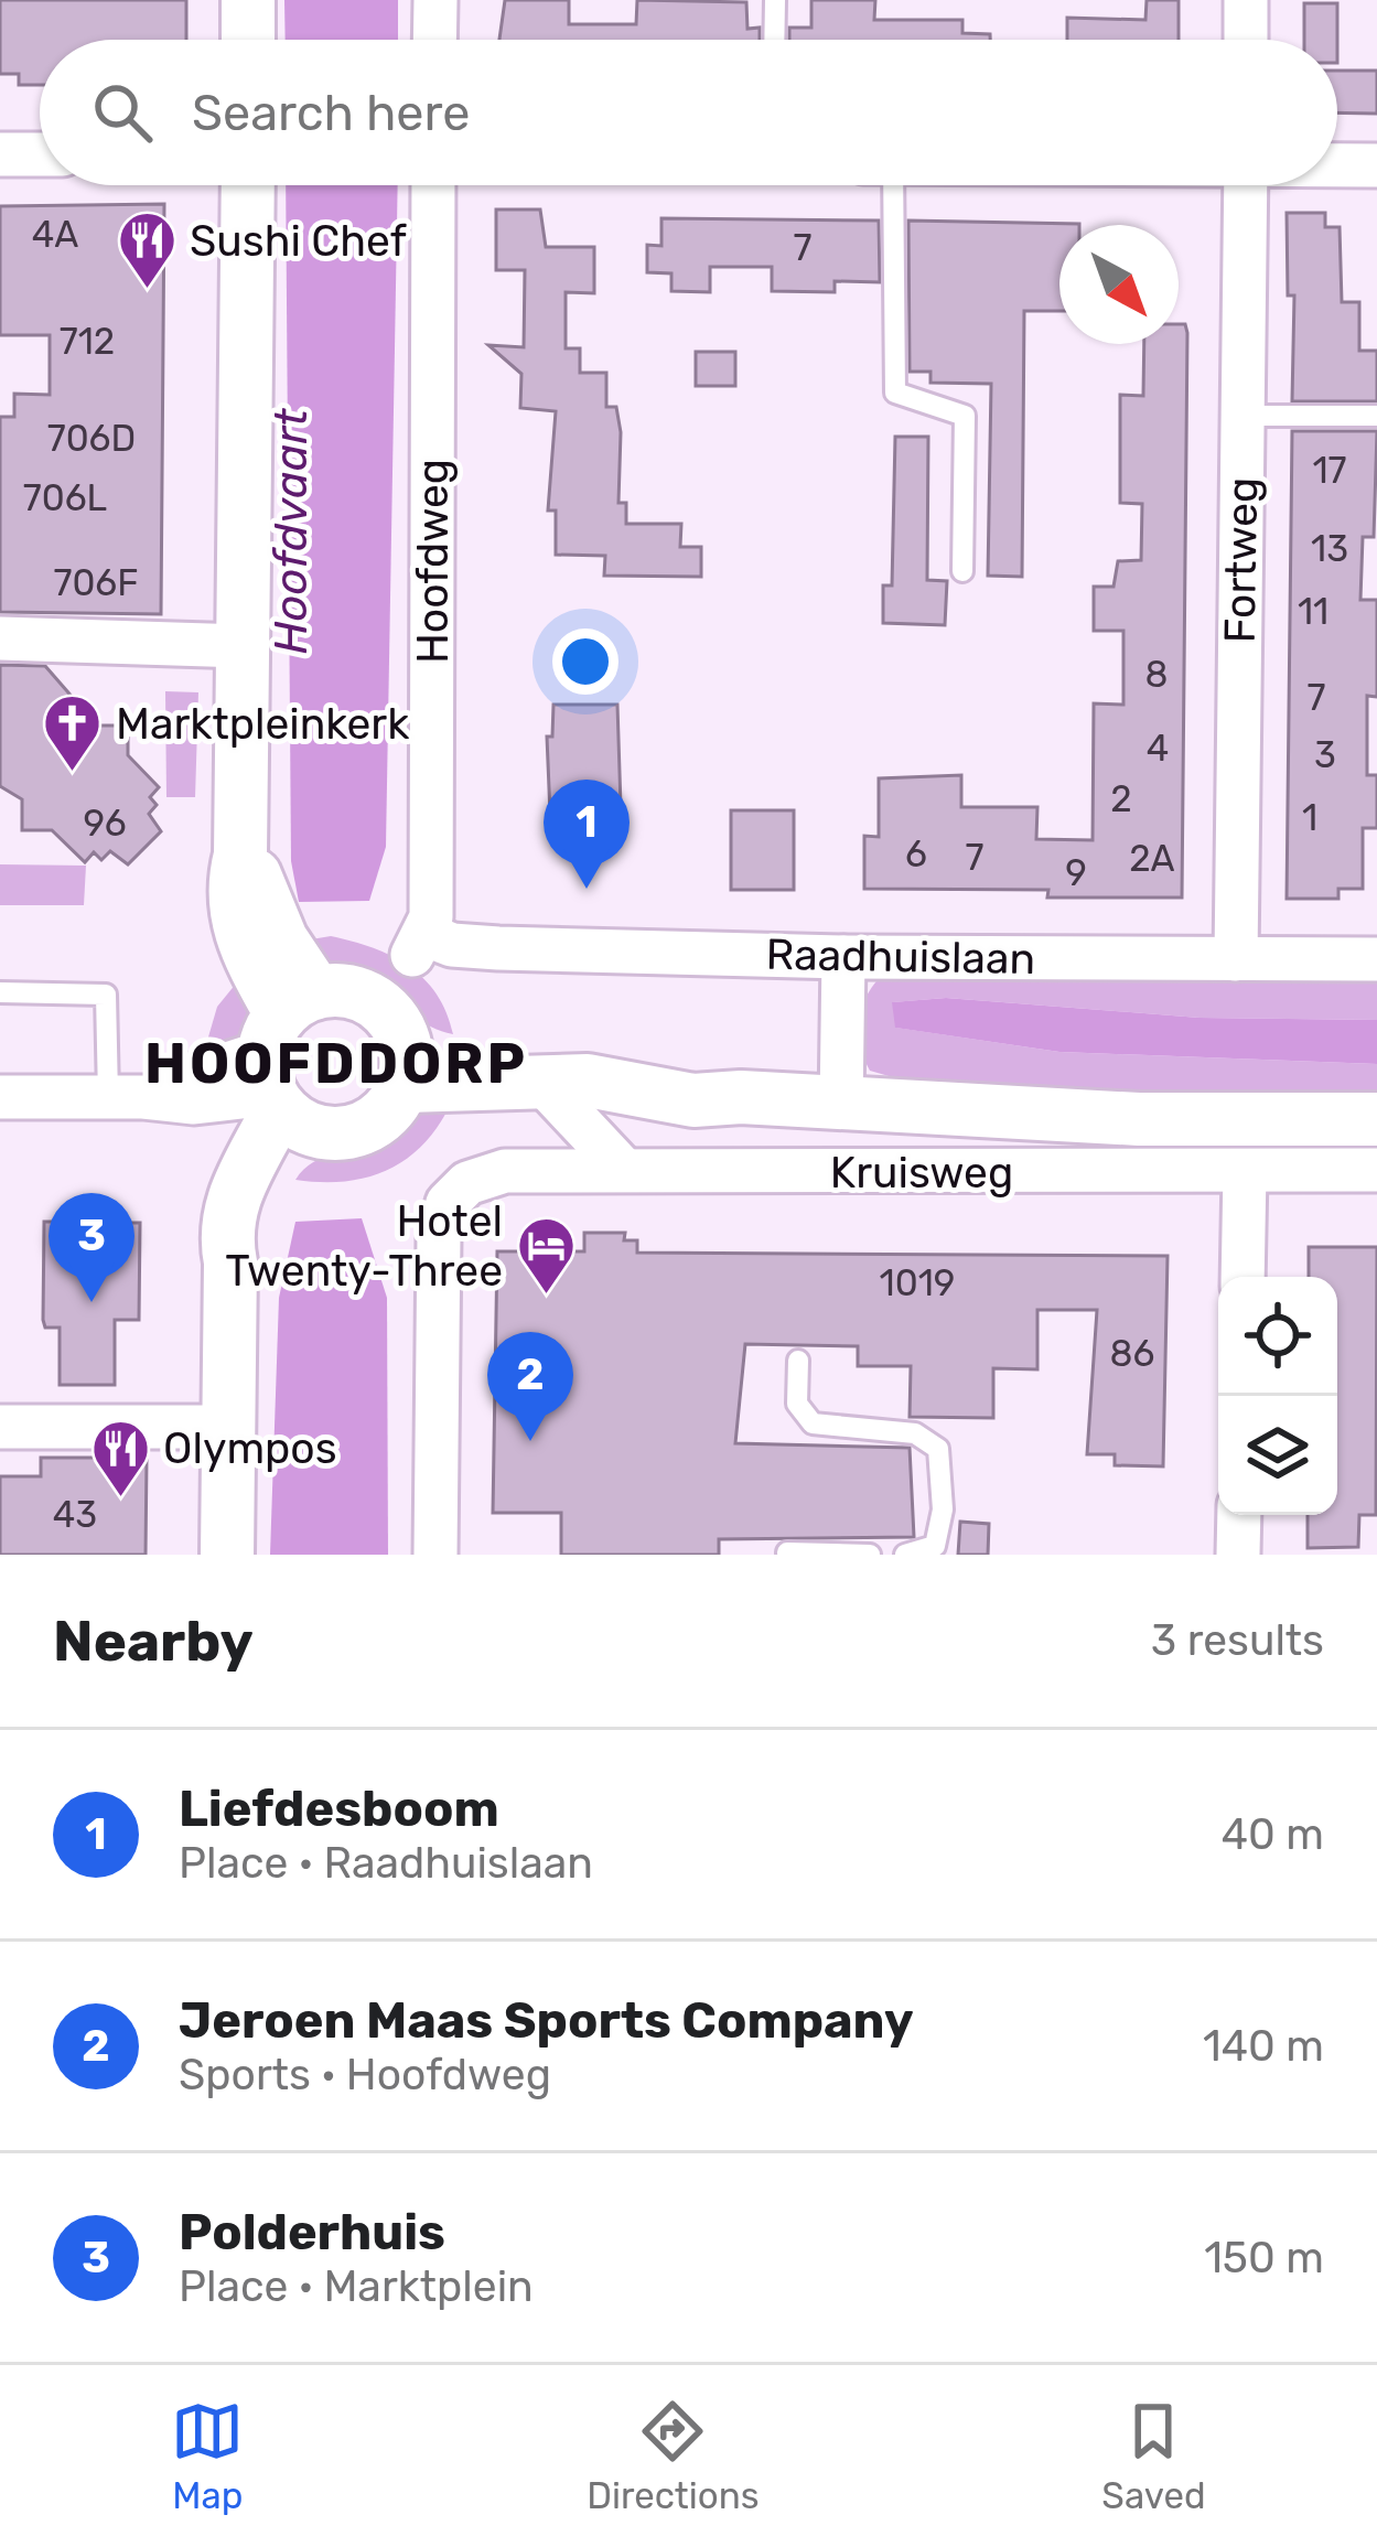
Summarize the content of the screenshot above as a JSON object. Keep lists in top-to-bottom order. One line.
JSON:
{"streets":{"street":["Fortweg","Hoofdweg","Raadhuislaan","Kruisweg"]},"crossings":[["Fortweg","Raadhuislaan"],["Hoofdweg","Raadhuislaan"]],"districts":["HOOFDDORP"],"water":["Hoofdvaart"],"places":{"restaurant":["Sushi Chef","Olympos"],"church":["Marktpleinkerk"],"hotel":["Hotel Twenty-Three"]},"house_numbers":["4A","7","712","706D","17","706L","13","706F","11","8","7","4","3","2","1","96","6","7","2A","9","1019","86","43"],"north":"bottom right","page":{"search":"Search here","pins":["1","3","2"],"heading":["Nearby","3 results"],"list":[{"mark":"1","name":"Liefdesboom","note":"Place · Raadhuislaan","value":"40 m"},{"mark":"2","name":"Jeroen Maas Sports Company","note":"Sports · Hoofdweg","value":"140 m"},{"mark":"3","name":"Polderhuis","note":"Place · Marktplein","value":"150 m"}],"nav":["Map","Directions","Saved"]}}
